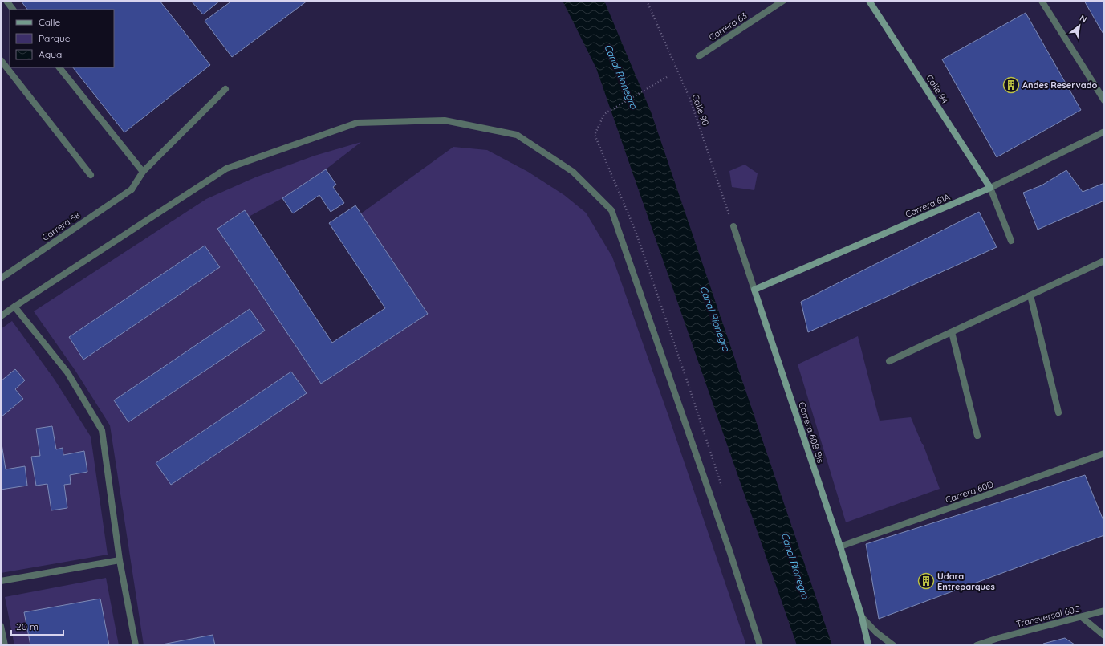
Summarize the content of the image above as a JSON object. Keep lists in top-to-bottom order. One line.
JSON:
{"streets":{"street":["Carrera 63","Calle 94","Carrera 61A","Carrera 58","Carrera 60B Bis","Carrera 60D","Transversal 60C"],"path":["Calle 90"]},"crossings":[["Calle 94","Carrera 61A"],["Calle 90","Carrera 60B Bis"],["Carrera 61A","Carrera 60B Bis"],["Carrera 60B Bis","Carrera 60D"]],"water":["Canal Rionegro"],"places":{"building":["Andes Reservado","Udara Entreparques"]},"legend":["Calle","Parque","Agua"],"scale_bar":"20 m","north":"top right"}
